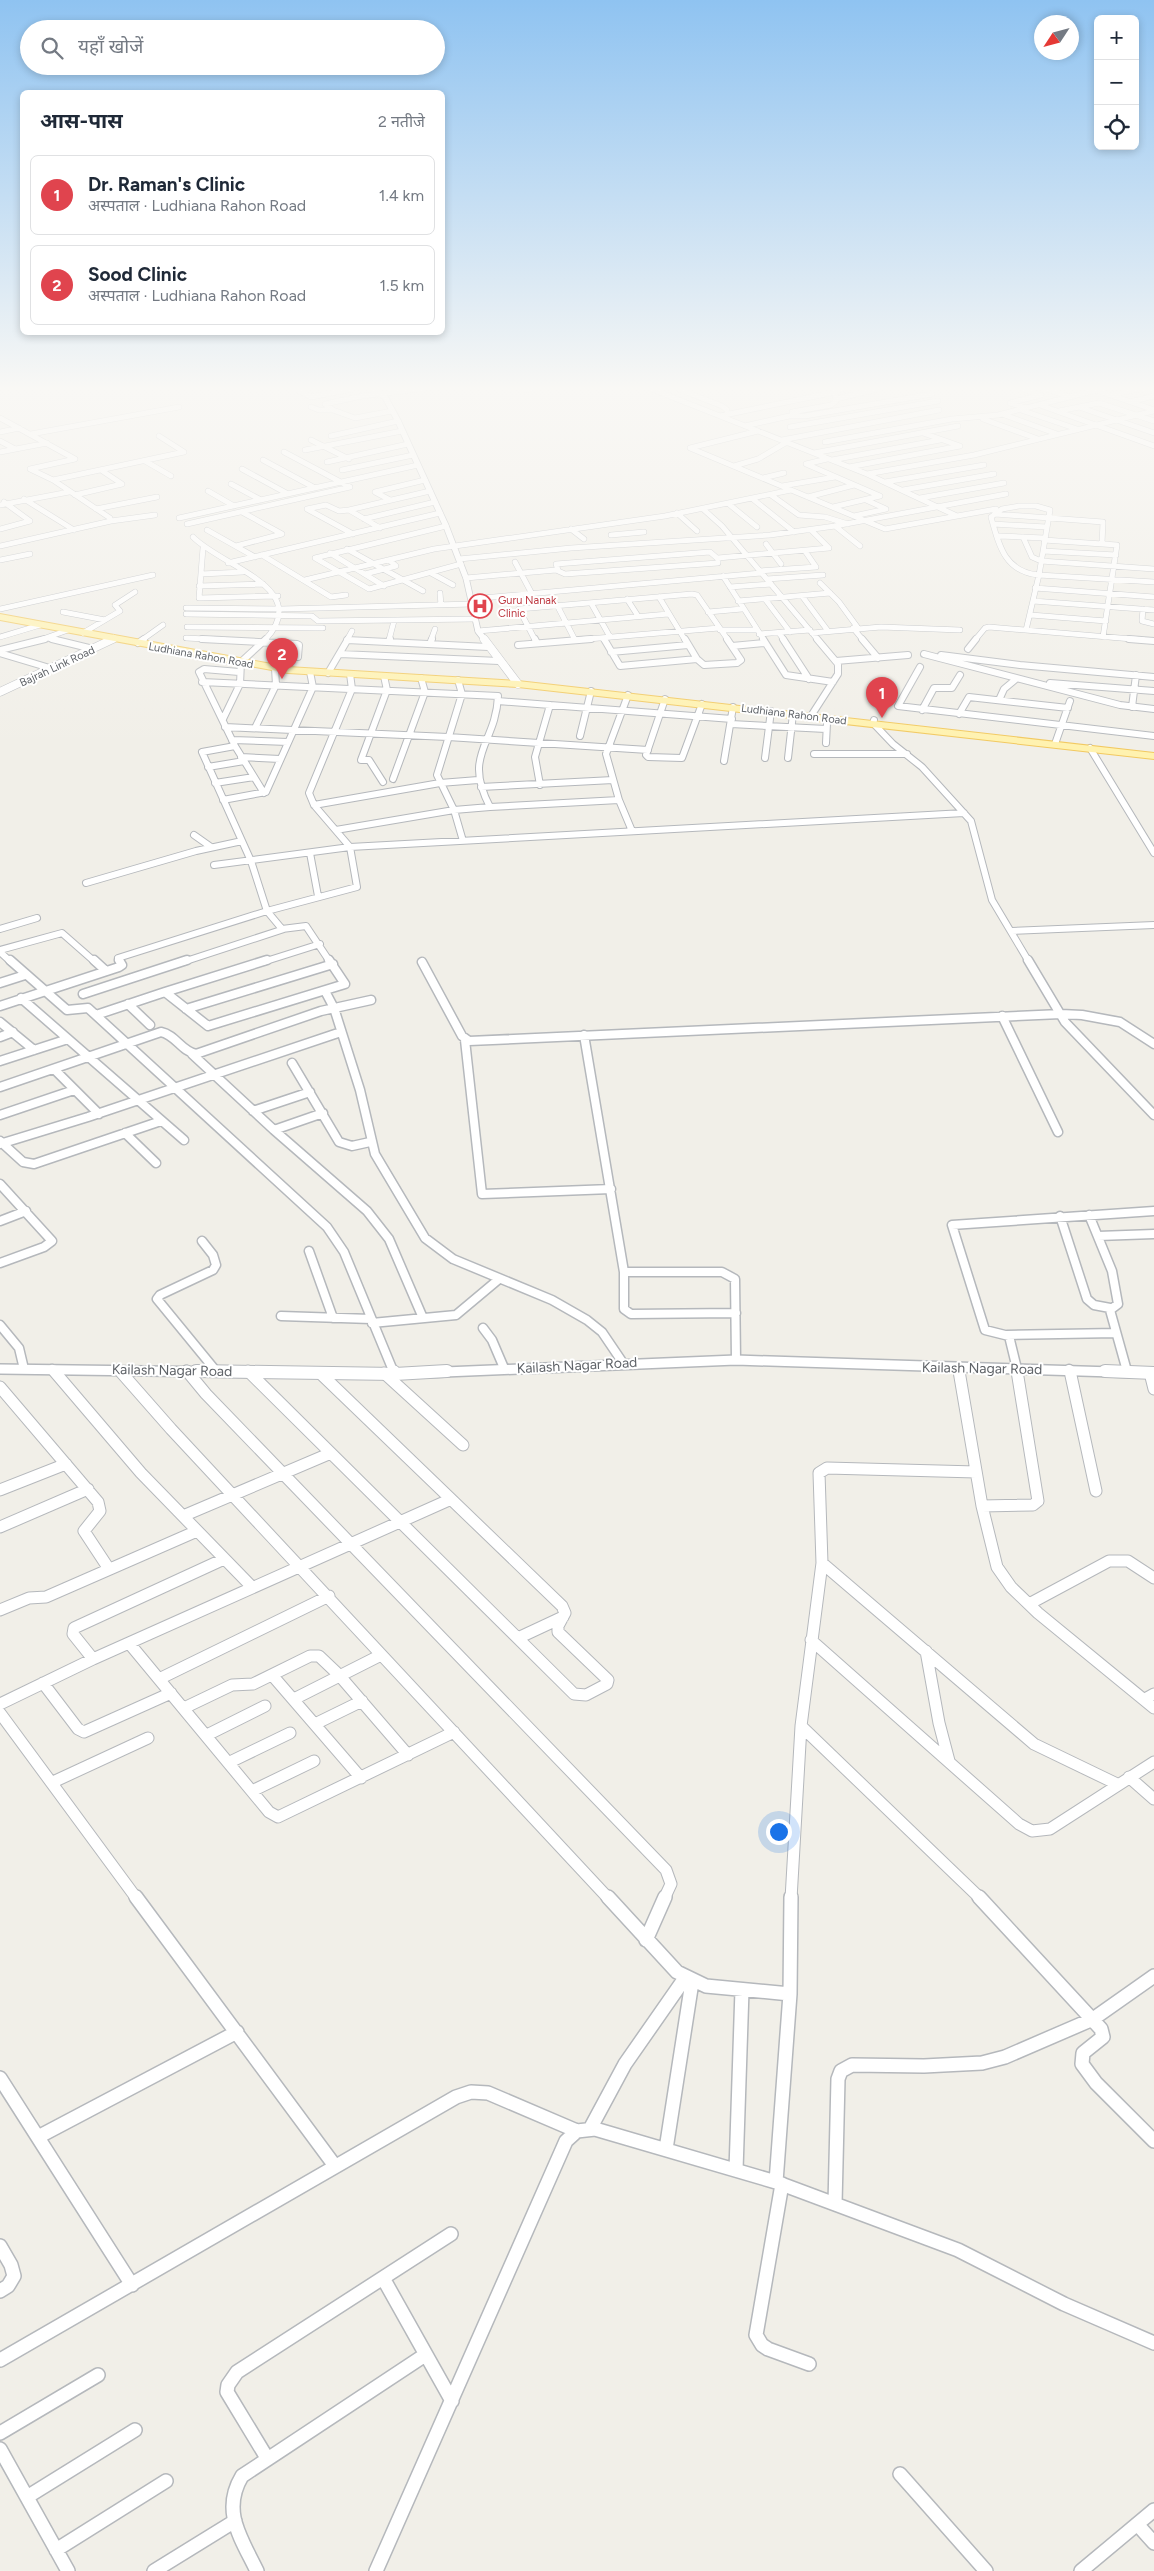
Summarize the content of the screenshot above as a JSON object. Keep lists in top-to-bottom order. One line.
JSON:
{"streets":{"main road":["Ludhiana Rahon Road"],"street":["Bajrah Link Road","Kailash Nagar Road"]},"crossings":[["Ludhiana Rahon Road","Bajrah Link Road"]],"places":{"hospital":["Guru Nanak Clinic"]},"north":"bottom left","page":{"map_buttons":["+","−"],"search":"यहाँ खोजें","heading":["आस-पास","2 नतीजे"],"list":[{"mark":"1","name":"Dr. Raman's Clinic","note":"अस्पताल · Ludhiana Rahon Road","value":"1.4 km"},{"mark":"2","name":"Sood Clinic","note":"अस्पताल · Ludhiana Rahon Road","value":"1.5 km"}],"pins":["2","1"]}}
